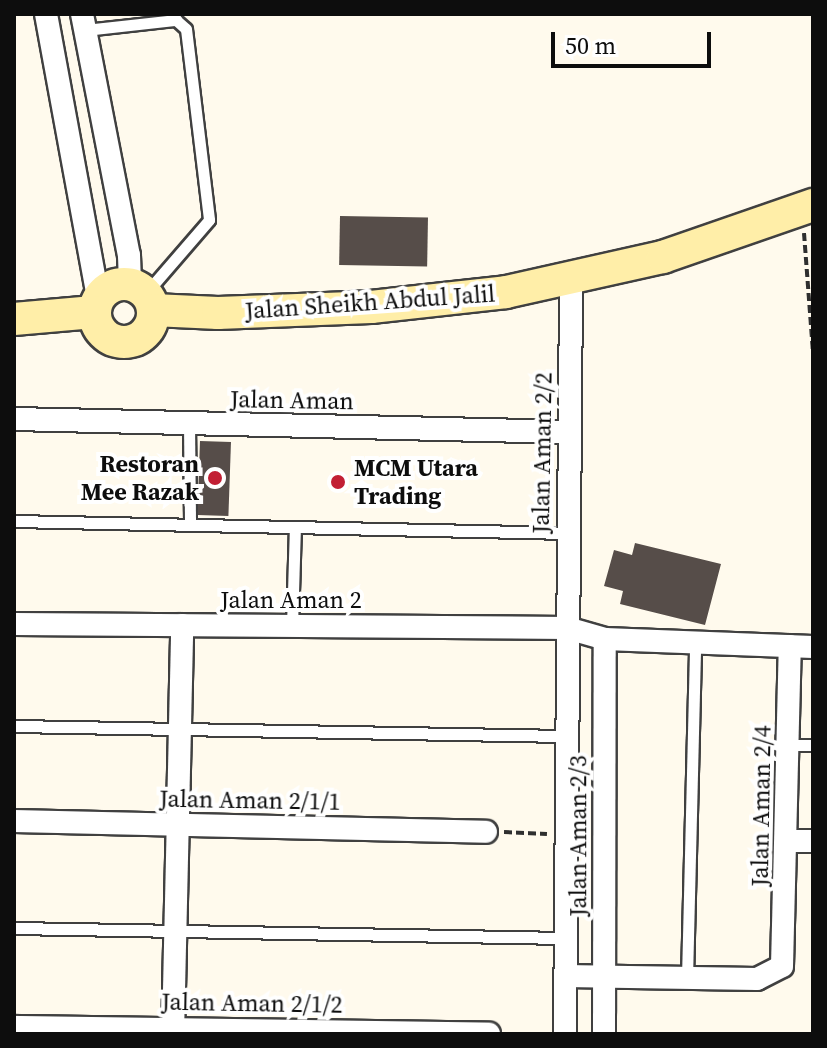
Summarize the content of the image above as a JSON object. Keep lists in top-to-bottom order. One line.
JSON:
{"streets":{"street":["Jalan Sheikh Abdul Jalil","Jalan Aman","Jalan Aman 2/2","Jalan Aman 2","Jalan Aman 2/1/1","Jalan Aman 2/4","Jalan Aman 2/3","Jalan Aman 2/1/2"]},"crossings":[["Jalan Sheikh Abdul Jalil","Jalan Aman 2/2"],["Jalan Aman","Jalan Aman 2/2"],["Jalan Aman 2/2","Jalan Aman 2"],["Jalan Aman 2","Jalan Aman 2/4"],["Jalan Aman 2","Jalan Aman 2/3"]],"places":["Restoran Mee Razak","MCM Utara Trading"],"scale_bar":"50 m"}
